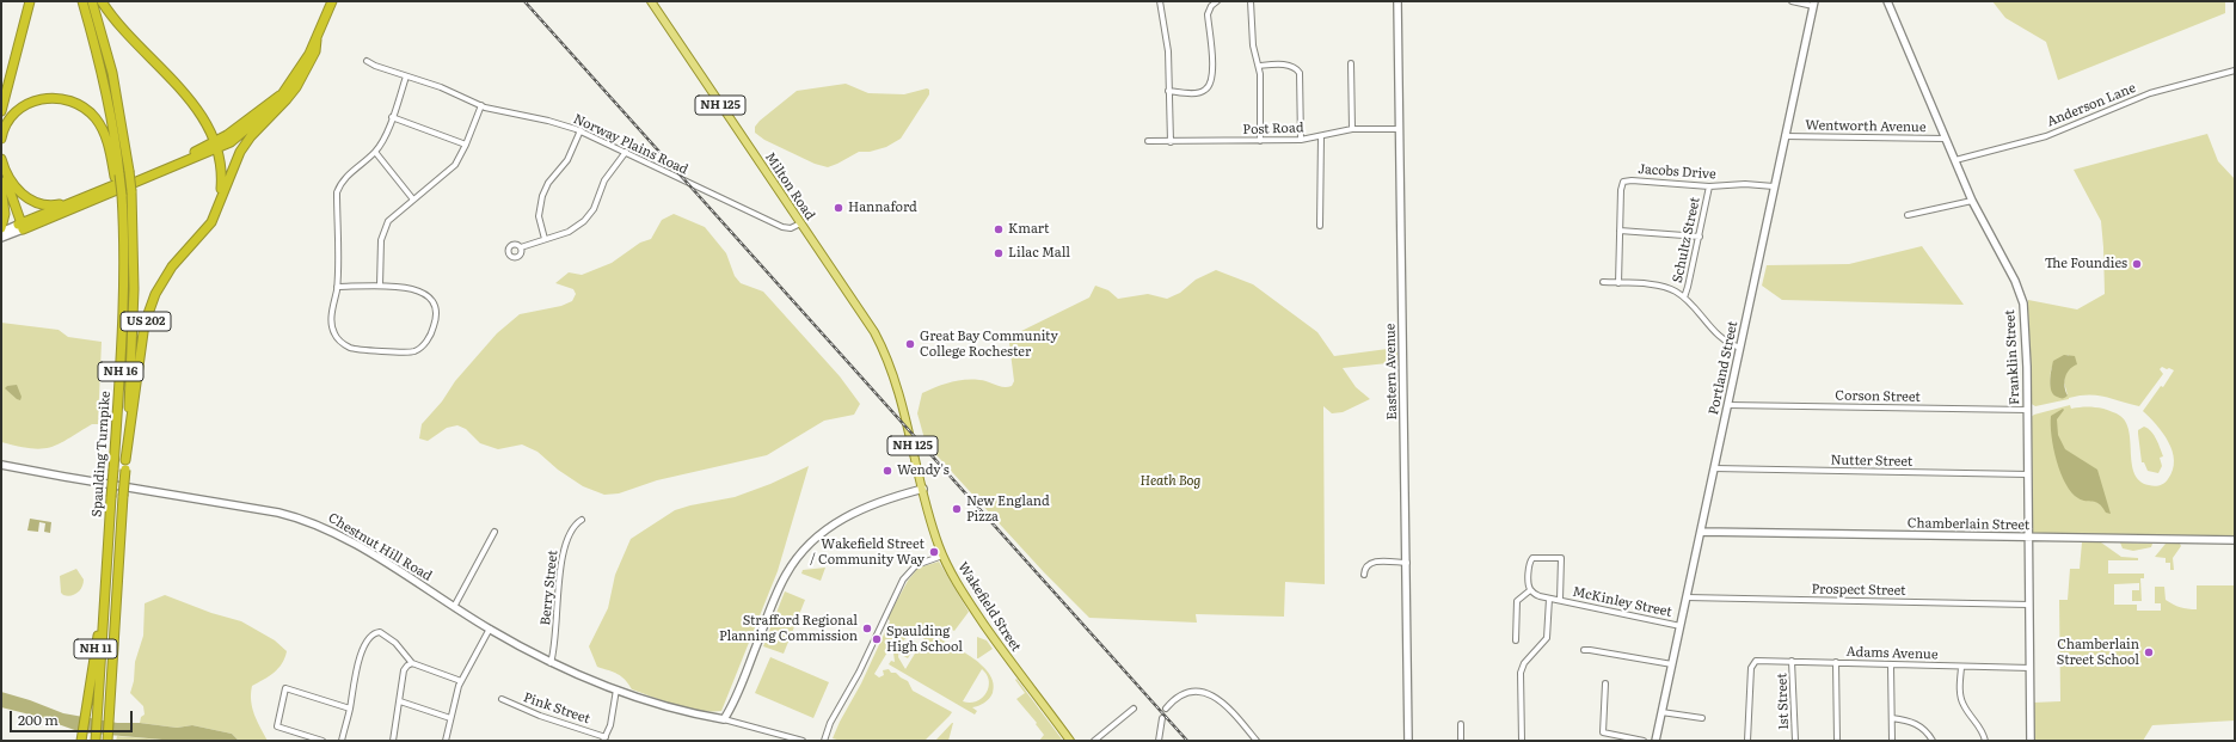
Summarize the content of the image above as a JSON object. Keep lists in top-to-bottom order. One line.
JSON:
{"streets":{"highway":["US 202","NH 16","Spaulding Turnpike","NH 11"],"main road":["NH 125","Milton Road","Wakefield Street"],"street":["Anderson Lane","Wentworth Avenue","Post Road","Norway Plains Road","Jacobs Drive","Schultz Street","Franklin Street","Portland Street","Eastern Avenue","Corson Street","Nutter Street","Chamberlain Street","Chestnut Hill Road","Berry Street","Prospect Street","McKinley Street","Adams Avenue","1st Street","Pink Street"]},"crossings":[["Anderson Lane","Franklin Street"],["Wentworth Avenue","Franklin Street"],["Wentworth Avenue","Portland Street"],["Post Road","Eastern Avenue"],["Norway Plains Road","Milton Road"],["Jacobs Drive","Schultz Street"],["Jacobs Drive","Portland Street"],["Milton Road","Wakefield Street"],["US 202","Spaulding Turnpike"],["Franklin Street","Corson Street"],["Franklin Street","Nutter Street"],["Franklin Street","Chamberlain Street"],["Franklin Street","Prospect Street"],["Franklin Street","Adams Avenue"],["Portland Street","Corson Street"],["Portland Street","Nutter Street"],["Portland Street","Chamberlain Street"],["Portland Street","Prospect Street"],["Portland Street","McKinley Street"],["Spaulding Turnpike","NH 11"],["Chestnut Hill Road","Berry Street"],["Adams Avenue","1st Street"]],"parks":["Heath Bog"],"places":["Hannaford","Kmart","Lilac Mall","The Foundies","Great Bay Community College Rochester","Wendy's","New England Pizza","Wakefield Street / Community Way","Strafford Regional Planning Commission","Spaulding High School","Chamberlain Street School"],"scale_bar":"200 m"}
